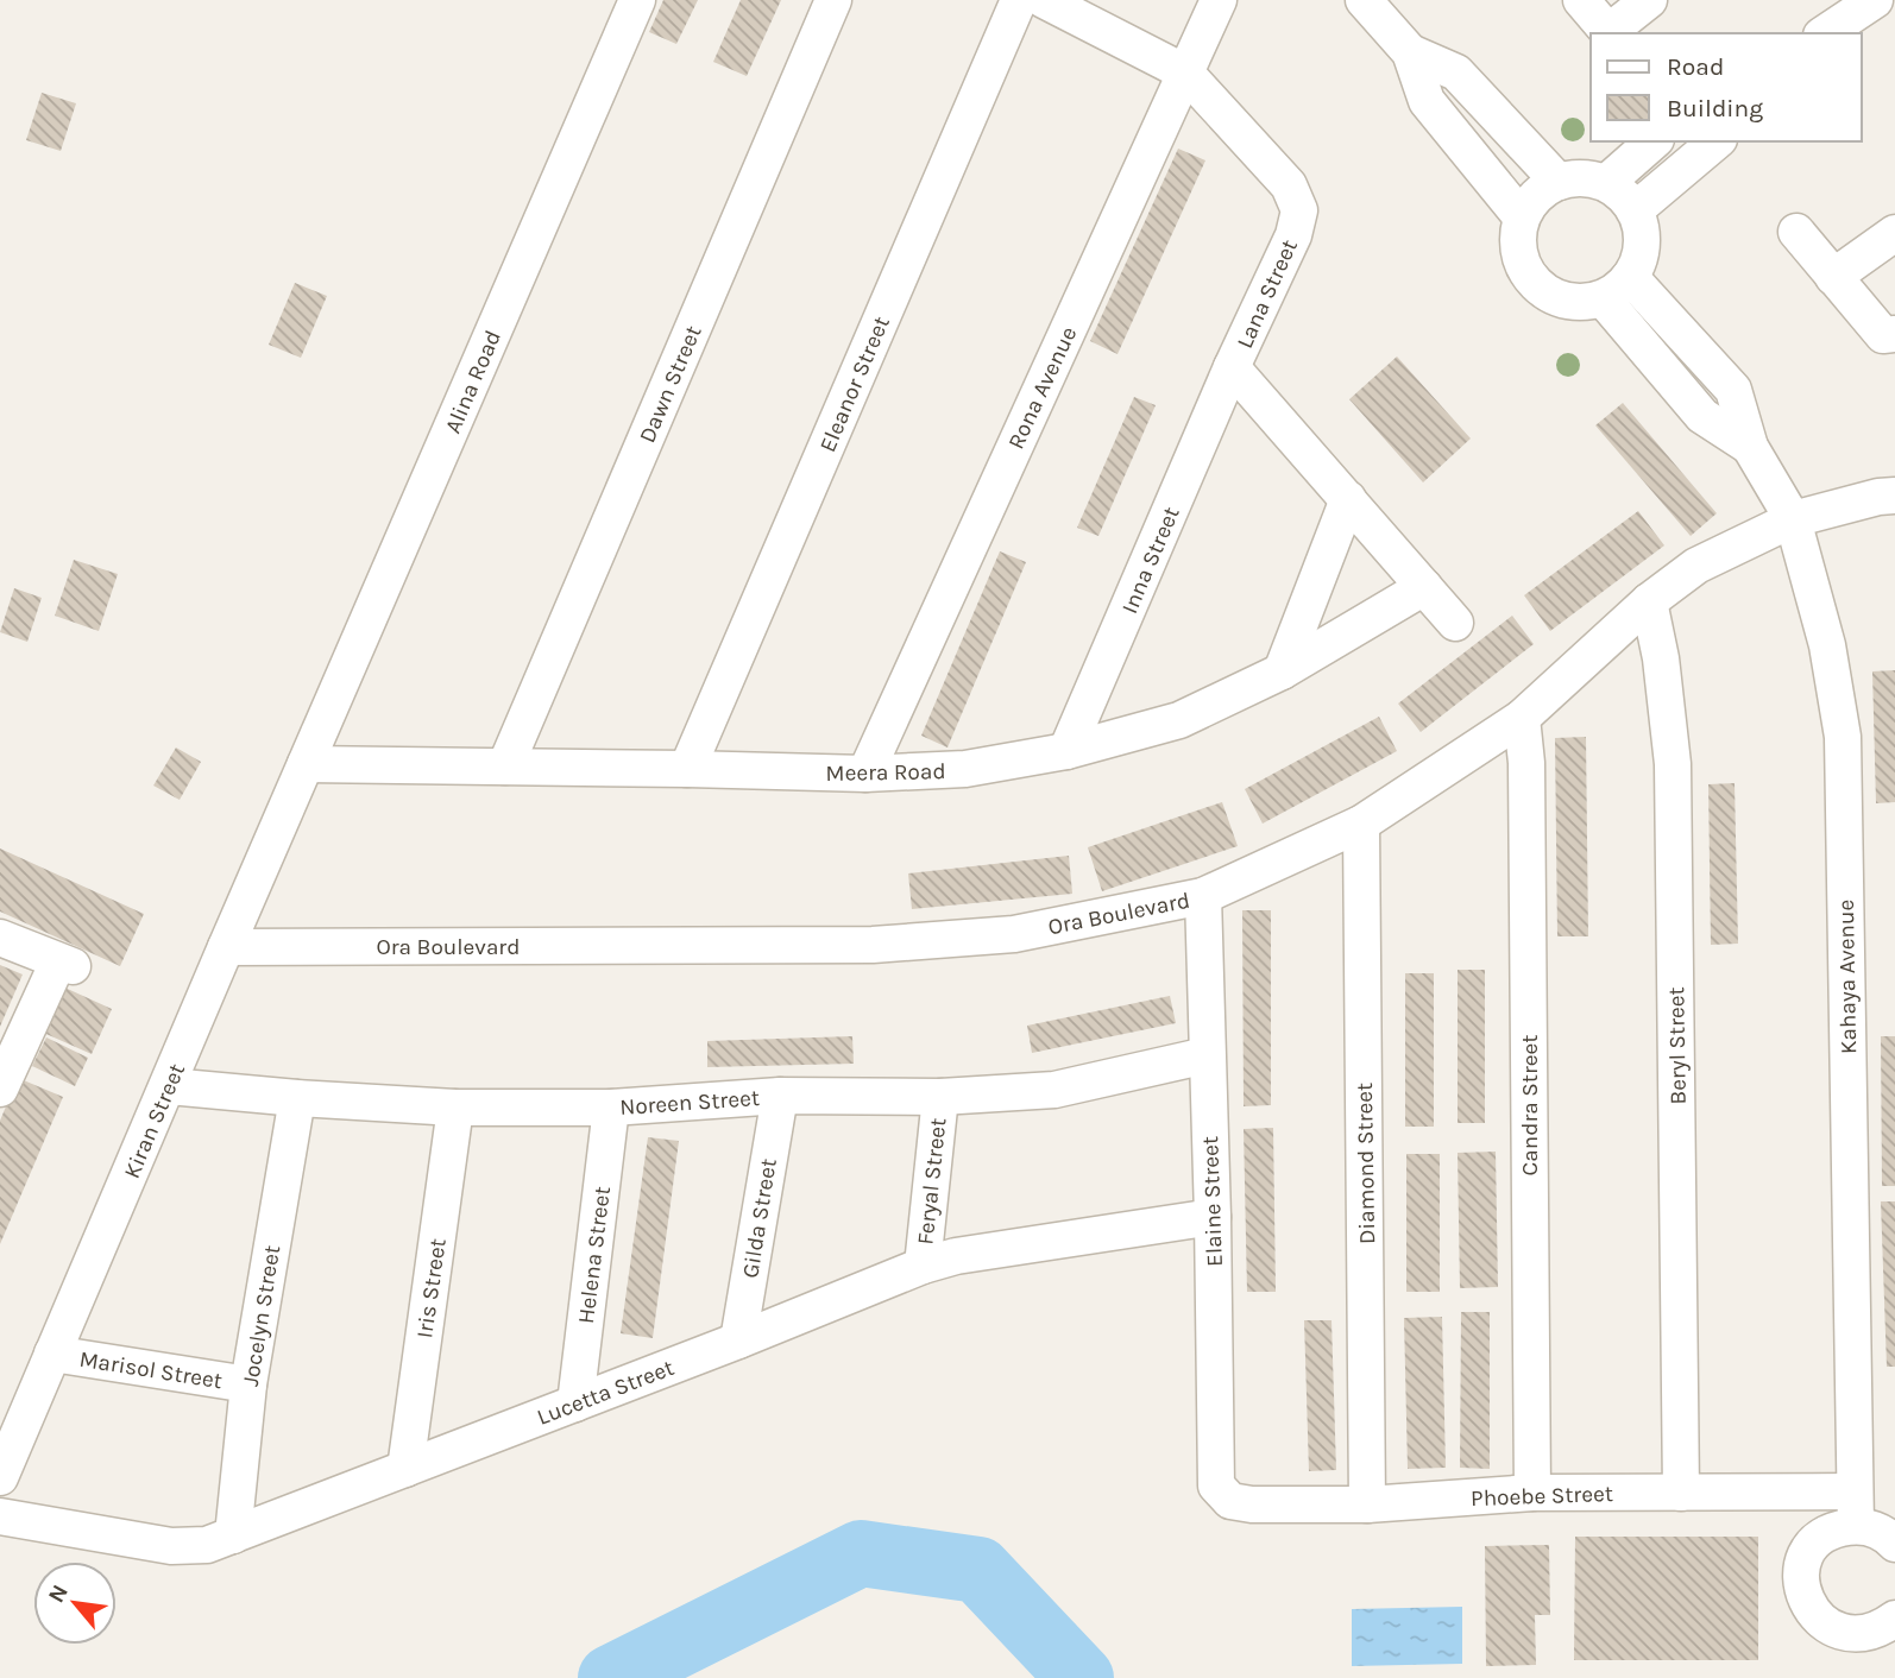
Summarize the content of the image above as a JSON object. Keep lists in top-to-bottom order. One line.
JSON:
{"streets":{"street":["Lana Street","Alina Road","Dawn Street","Eleanor Street","Rona Avenue","Inna Street","Meera Road","Ora Boulevard","Kahaya Avenue","Beryl Street","Noreen Street","Candra Street","Kiran Street","Diamond Street","Feryal Street","Elaine Street","Gilda Street","Helena Street","Iris Street","Jocelyn Street","Marisol Street","Lucetta Street","Phoebe Street"]},"crossings":[["Lana Street","Rona Avenue"],["Lana Street","Inna Street"],["Lana Street","Meera Road"],["Alina Road","Meera Road"],["Alina Road","Kiran Street"],["Dawn Street","Meera Road"],["Eleanor Street","Meera Road"],["Rona Avenue","Meera Road"],["Inna Street","Meera Road"],["Meera Road","Kiran Street"],["Ora Boulevard","Kahaya Avenue"],["Ora Boulevard","Beryl Street"],["Ora Boulevard","Candra Street"],["Ora Boulevard","Kiran Street"],["Ora Boulevard","Diamond Street"],["Ora Boulevard","Elaine Street"],["Kahaya Avenue","Phoebe Street"],["Beryl Street","Phoebe Street"],["Noreen Street","Kiran Street"],["Noreen Street","Feryal Street"],["Noreen Street","Elaine Street"],["Noreen Street","Gilda Street"],["Noreen Street","Helena Street"],["Noreen Street","Iris Street"],["Noreen Street","Jocelyn Street"],["Candra Street","Phoebe Street"],["Kiran Street","Marisol Street"],["Diamond Street","Phoebe Street"],["Feryal Street","Lucetta Street"],["Elaine Street","Lucetta Street"],["Elaine Street","Phoebe Street"],["Gilda Street","Lucetta Street"],["Helena Street","Lucetta Street"],["Iris Street","Lucetta Street"],["Jocelyn Street","Marisol Street"],["Jocelyn Street","Lucetta Street"]],"legend":["Road","Building"],"north":"top left"}
